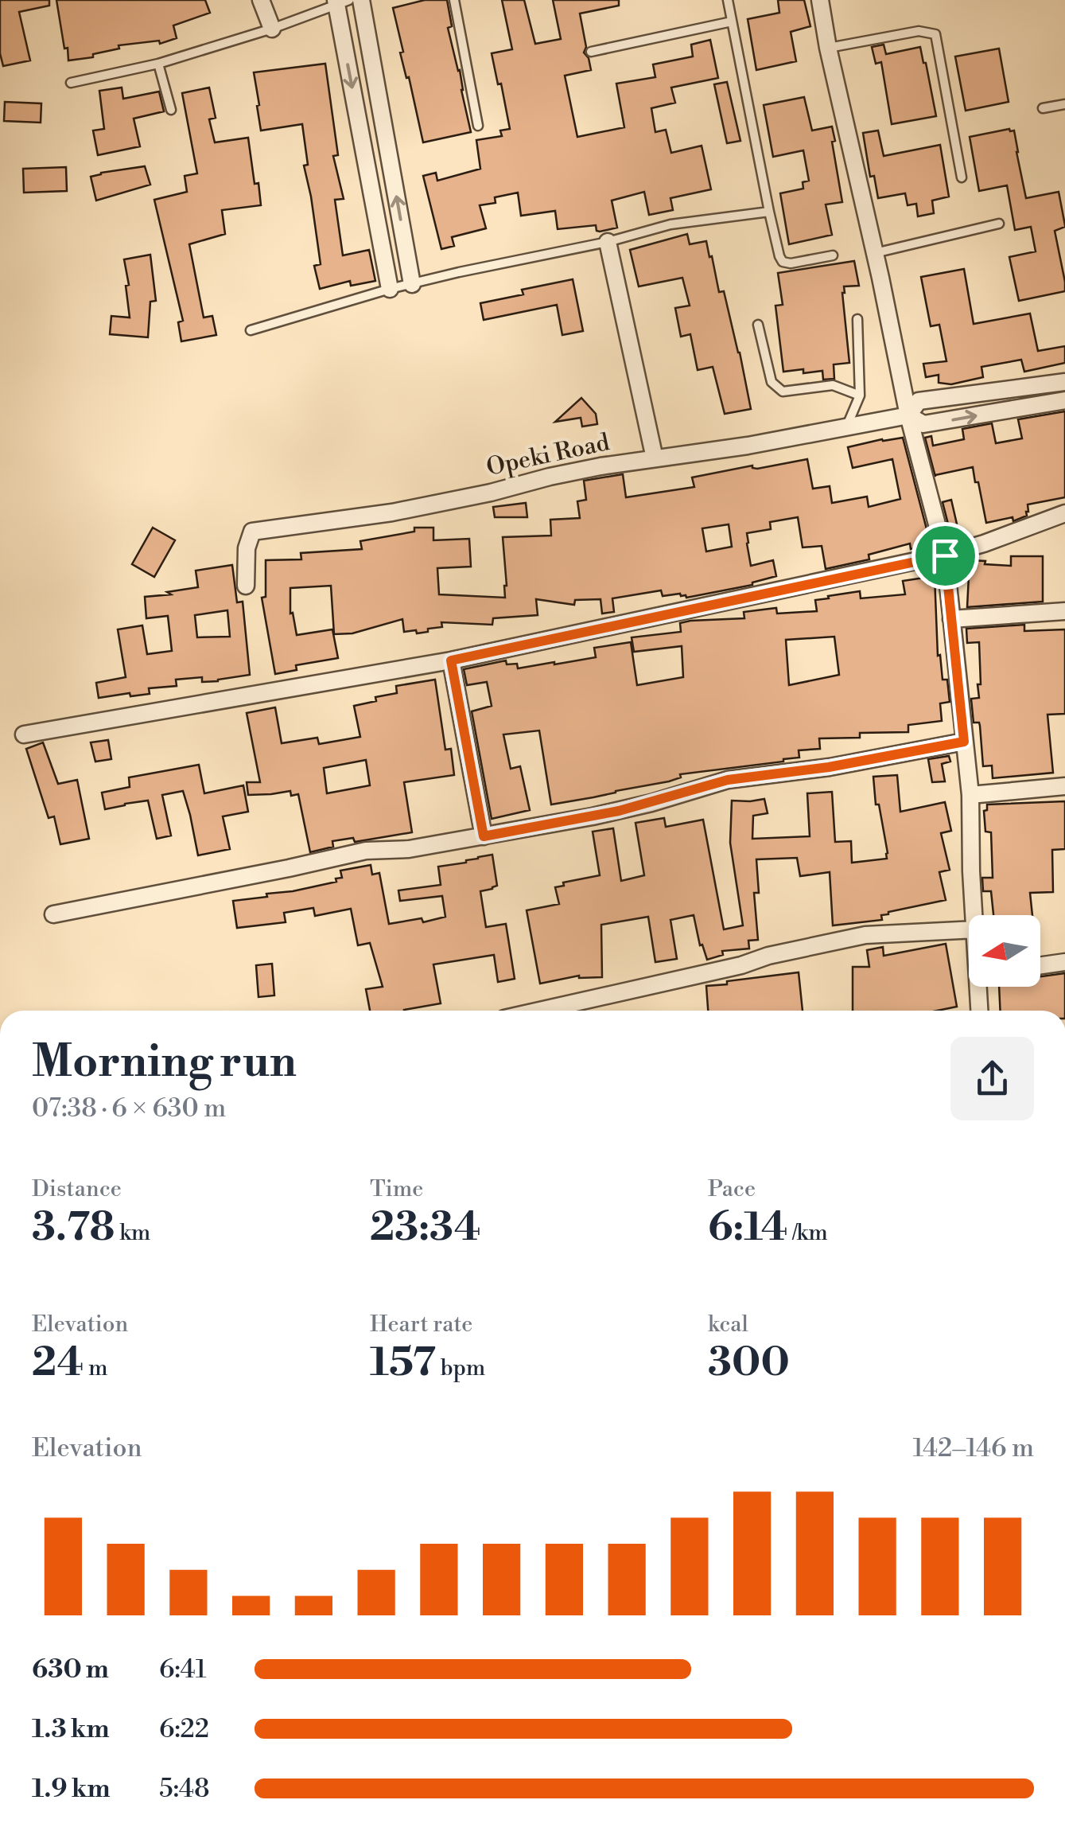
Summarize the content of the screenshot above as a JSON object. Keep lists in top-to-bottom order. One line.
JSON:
{"streets":{"street":["Opeki Road"]},"north":"left","page":{"heading":["Morning run","07:38 · 6 × 630 m"],"stats":[["Distance","3.78 km"],["Time","23:34"],["Pace","6:14 /km"],["Elevation","24 m"],["Heart rate","157 bpm"],["kcal","300"]],"chart":["Elevation","142–146 m"],"list":[{"name":"630 m","note":"6:41"},{"name":"1.3 km","note":"6:22"},{"name":"1.9 km","note":"5:48"}]}}
